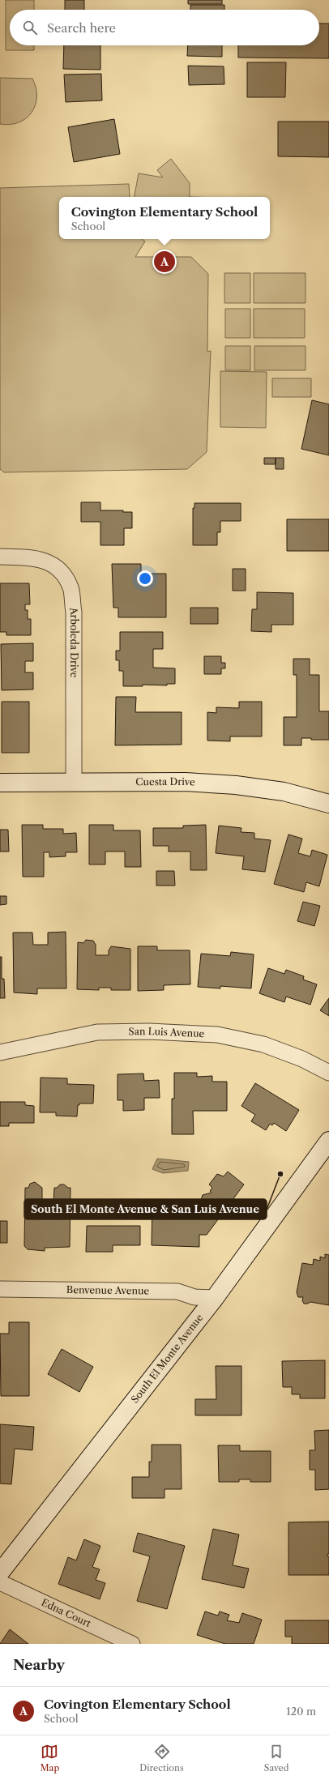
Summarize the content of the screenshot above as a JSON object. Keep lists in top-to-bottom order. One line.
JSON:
{"streets":{"main road":["Cuesta Drive","South El Monte Avenue"],"street":["Arboleda Drive","San Luis Avenue","Benvenue Avenue","Edna Court"]},"crossings":[["Arboleda Drive","Cuesta Drive"],["Benvenue Avenue","South El Monte Avenue"]],"places":["South El Monte Avenue & San Luis Avenue"],"page":{"search":"Search here","popup":["Covington Elementary School","School"],"pins":"A","heading":"Nearby","list":[{"mark":"A","name":"Covington Elementary School","note":"School","value":"120 m"}],"nav":["Map","Directions","Saved"]}}
